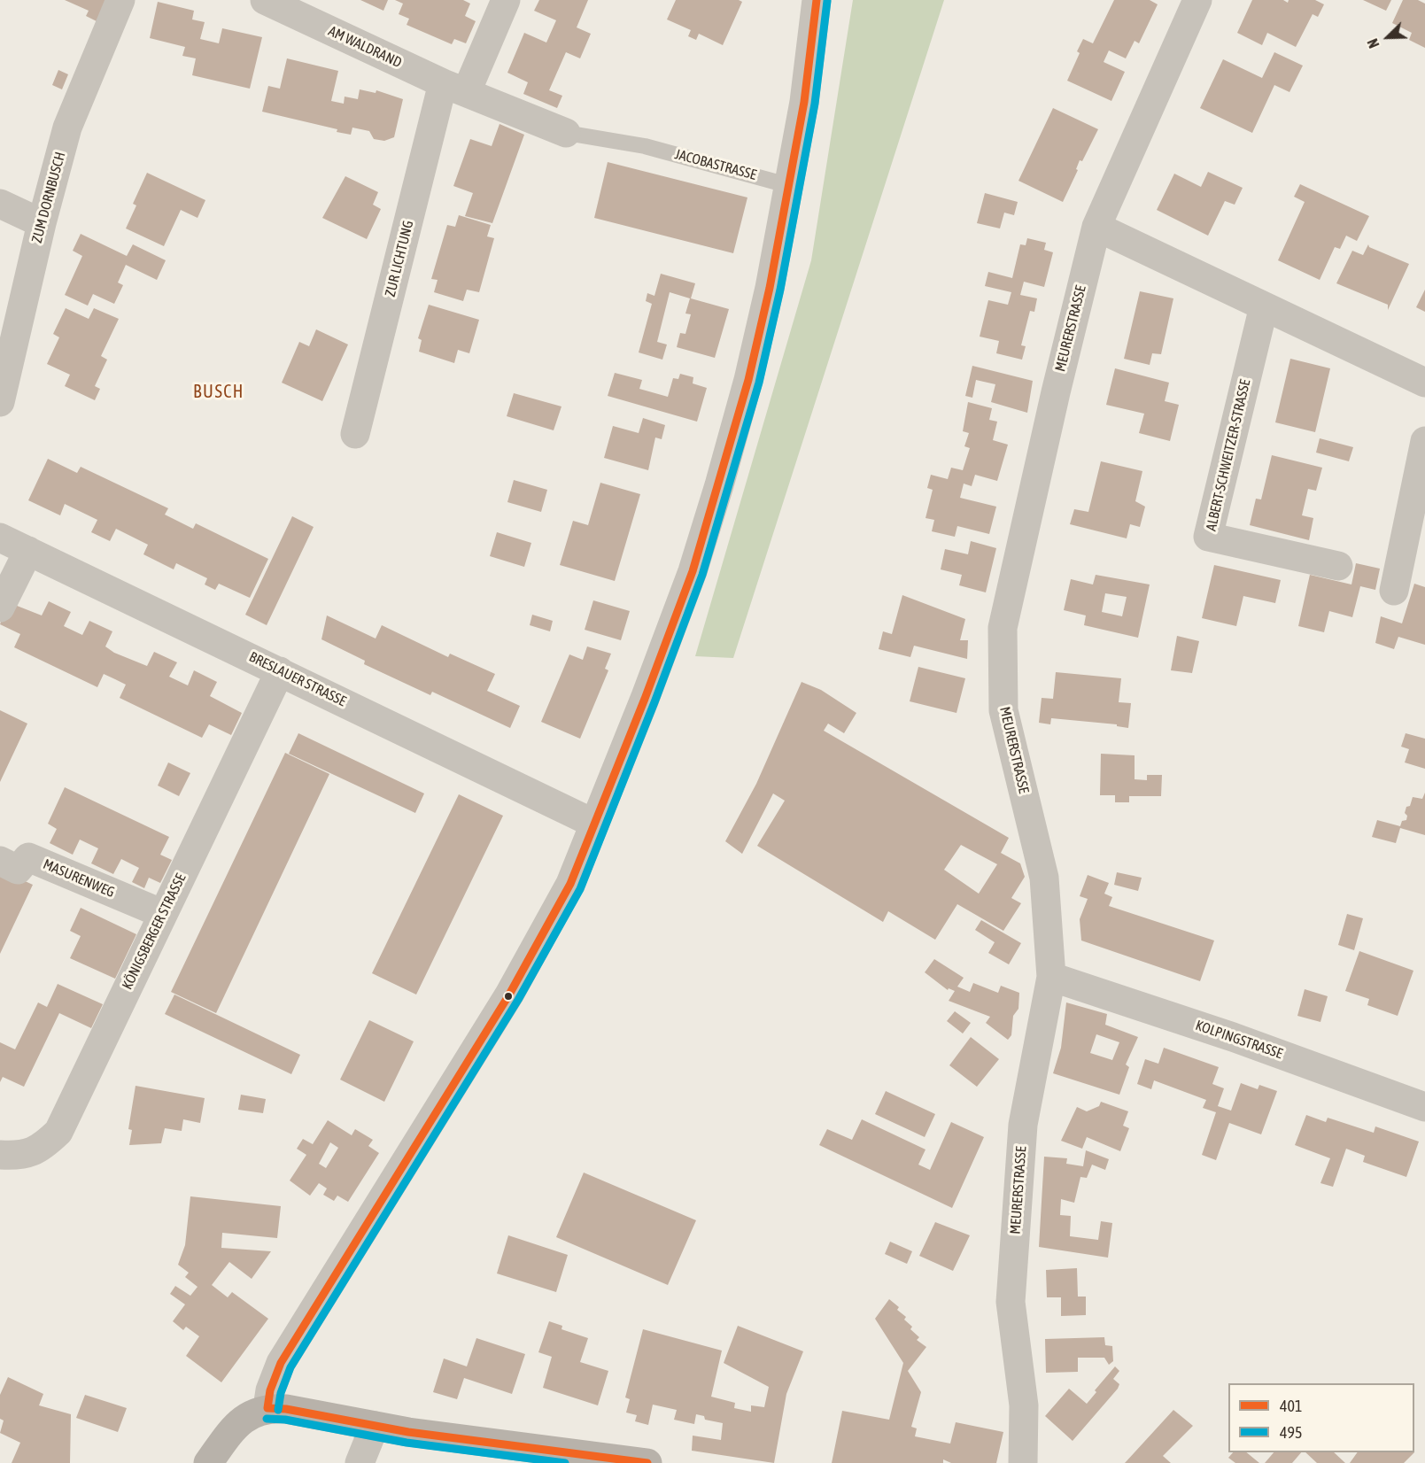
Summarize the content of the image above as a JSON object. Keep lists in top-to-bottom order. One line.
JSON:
{"streets":{"street":["AM WALDRAND","ZUM DORNBUSCH","ZUR LICHTUNG","MEURERSTRASSE","ALBERT-SCHWEITZER-STRASSE","BRESLAUER STRASSE","MASURENWEG","KÖNIGSBERGER STRASSE","KOLPINGSTRASSE"],"lane":["JACOBASTRASSE"]},"crossings":[["AM WALDRAND","JACOBASTRASSE"],["AM WALDRAND","ZUR LICHTUNG"],["MEURERSTRASSE","KOLPINGSTRASSE"],["BRESLAUER STRASSE","KÖNIGSBERGER STRASSE"],["MASURENWEG","KÖNIGSBERGER STRASSE"]],"districts":["BUSCH"],"lines":["transit line 401","transit line 495"],"legend":["401","495"],"north":"bottom left"}
